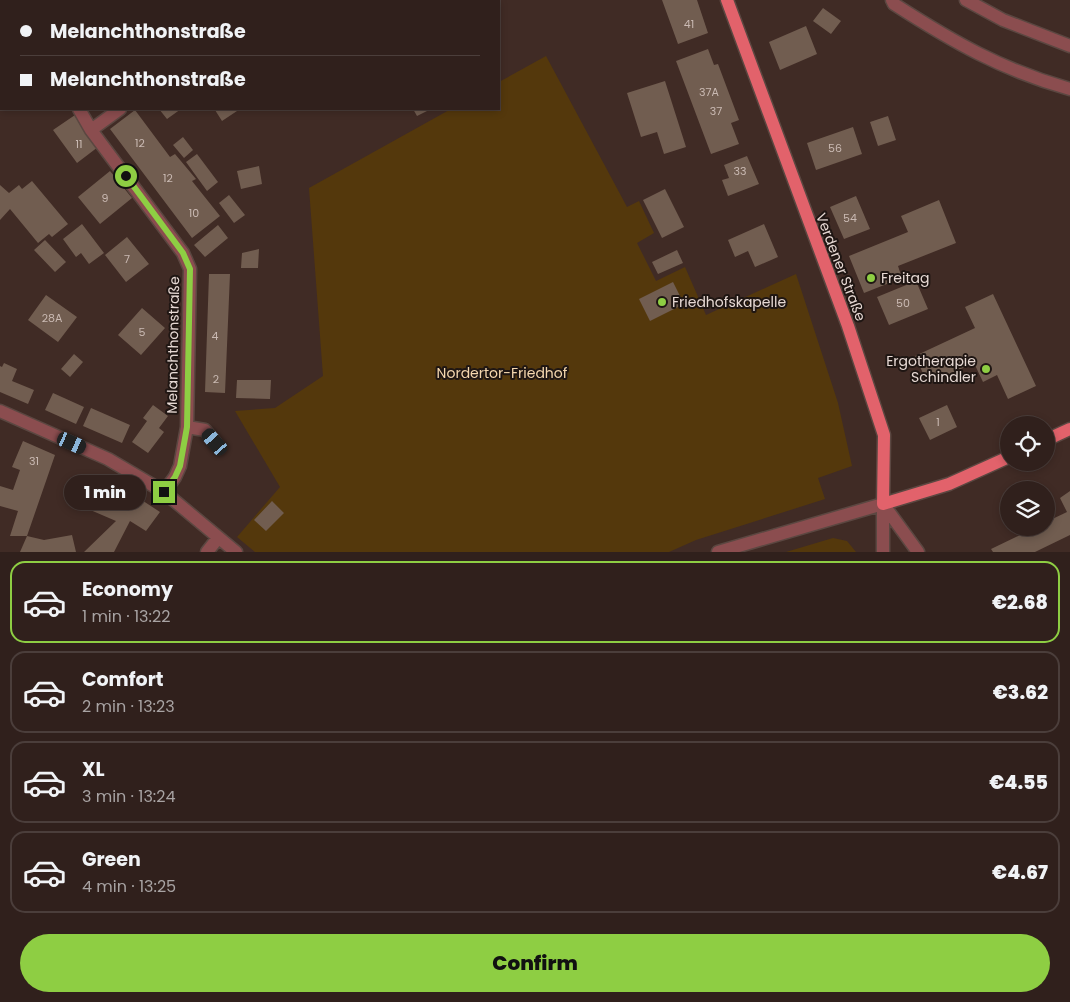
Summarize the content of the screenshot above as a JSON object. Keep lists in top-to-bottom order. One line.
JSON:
{"streets":{"main road":["Verdener Straße"],"street":["Melanchthonstraße"]},"parks":["Nordertor-Friedhof"],"places":["Freitag","Friedhofskapelle","Ergotherapie Schindler"],"house_numbers":["41","37A","37","12","11","56","33","12","9","10","54","7","50","28A","5","4","2","1","31"],"page":{"banner":["Melanchthonstraße","Melanchthonstraße"],"bubble":"1 min","list":[{"name":"Economy","note":"1 min · 13:22","value":"€2.68"},{"name":"Comfort","note":"2 min · 13:23","value":"€3.62"},{"name":"XL","note":"3 min · 13:24","value":"€4.55"},{"name":"Green","note":"4 min · 13:25","value":"€4.67"}],"buttons":"Confirm"}}
